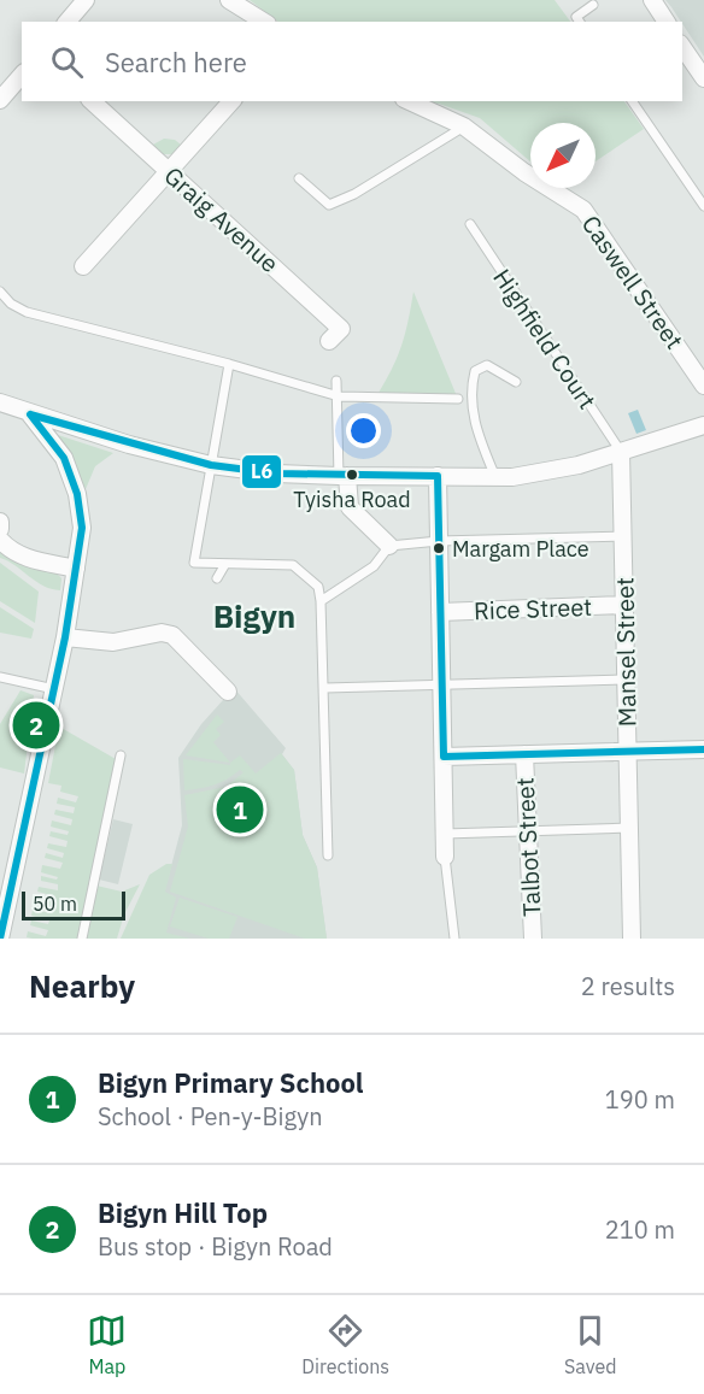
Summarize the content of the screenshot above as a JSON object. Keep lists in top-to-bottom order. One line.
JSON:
{"streets":{"street":["Graig Avenue","Caswell Street","Rice Street","Mansel Street","Talbot Street"],"lane":["Highfield Court"]},"crossings":[["Highfield Court","Mansel Street"],["Rice Street","Mansel Street"]],"districts":["Bigyn"],"places":["Tyisha Road","Margam Place"],"lines":["transit line L6"],"scale_bar":"50 m","north":"bottom left","page":{"search":"Search here","pins":["2","1"],"scale":"50 m","heading":["Nearby","2 results"],"list":[{"mark":"1","name":"Bigyn Primary School","note":"School · Pen-y-Bigyn","value":"190 m"},{"mark":"2","name":"Bigyn Hill Top","note":"Bus stop · Bigyn Road","value":"210 m"}],"nav":["Map","Directions","Saved"]}}
